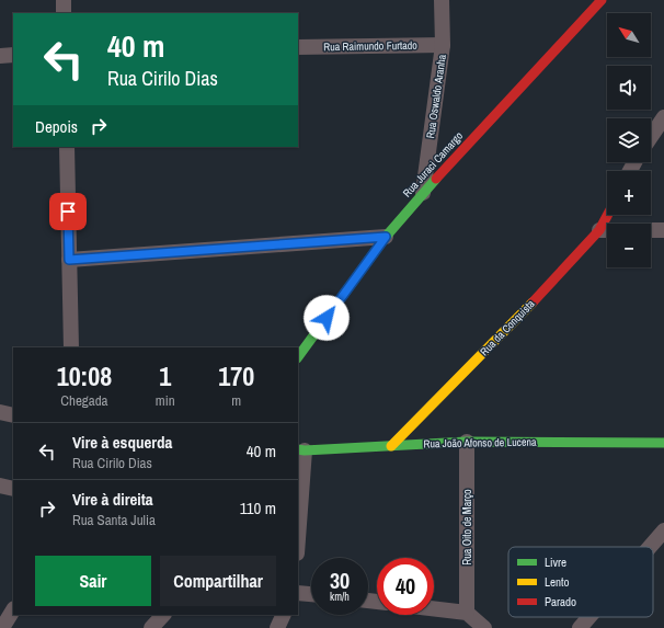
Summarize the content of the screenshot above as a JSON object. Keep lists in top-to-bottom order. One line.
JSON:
{"streets":{"street":["Rua Raimundo Furtado","Rua Oswaldo Aranha","Rua Juraci Camargo","Rua da Conquista","Rua João Afonso de Lucena","Rua Oito de Março"]},"crossings":[["Rua Raimundo Furtado","Rua Oswaldo Aranha"],["Rua Oswaldo Aranha","Rua Juraci Camargo"],["Rua da Conquista","Rua João Afonso de Lucena"],["Rua João Afonso de Lucena","Rua Oito de Março"]],"legend":["Livre","Lento","Parado"],"north":"top left","page":{"map_buttons":["+","−"],"turn":["40 m","Rua Cirilo Dias"],"then":"Depois","eta":["10:08","Chegada","1","min","170","m"],"list":[{"name":"Vire à esquerda","note":"Rua Cirilo Dias","value":"40 m"},{"name":"Vire à direita","note":"Rua Santa Julia","value":"110 m"}],"buttons":["Sair","Compartilhar"],"speed":"30 km/h","limit":"40"}}
